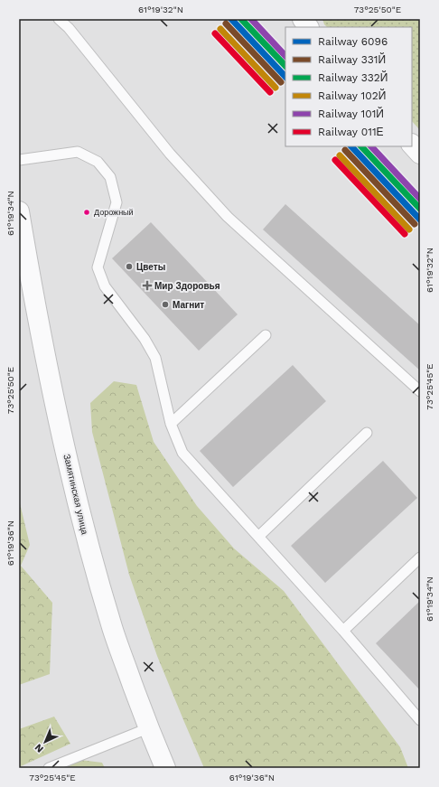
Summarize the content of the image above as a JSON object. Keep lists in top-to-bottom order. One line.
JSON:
{"streets":{"street":["Замятинская улица"]},"places":{"other":["Дорожный","Цветы","Магнит"],"health":["Мир Здоровья"]},"lines":["rail line 6096","rail line 332Й","rail line 101Й","rail line 331Й","rail line 102Й","rail line 011Е"],"legend":["Railway 6096","Railway 331Й","Railway 332Й","Railway 102Й","Railway 101Й","Railway 011Е"],"north":"bottom left","coordinates":["61°19'32\"N","73°25'50\"E","61°19'34\"N","73°25'45\"E","61°19'36\"N"]}
